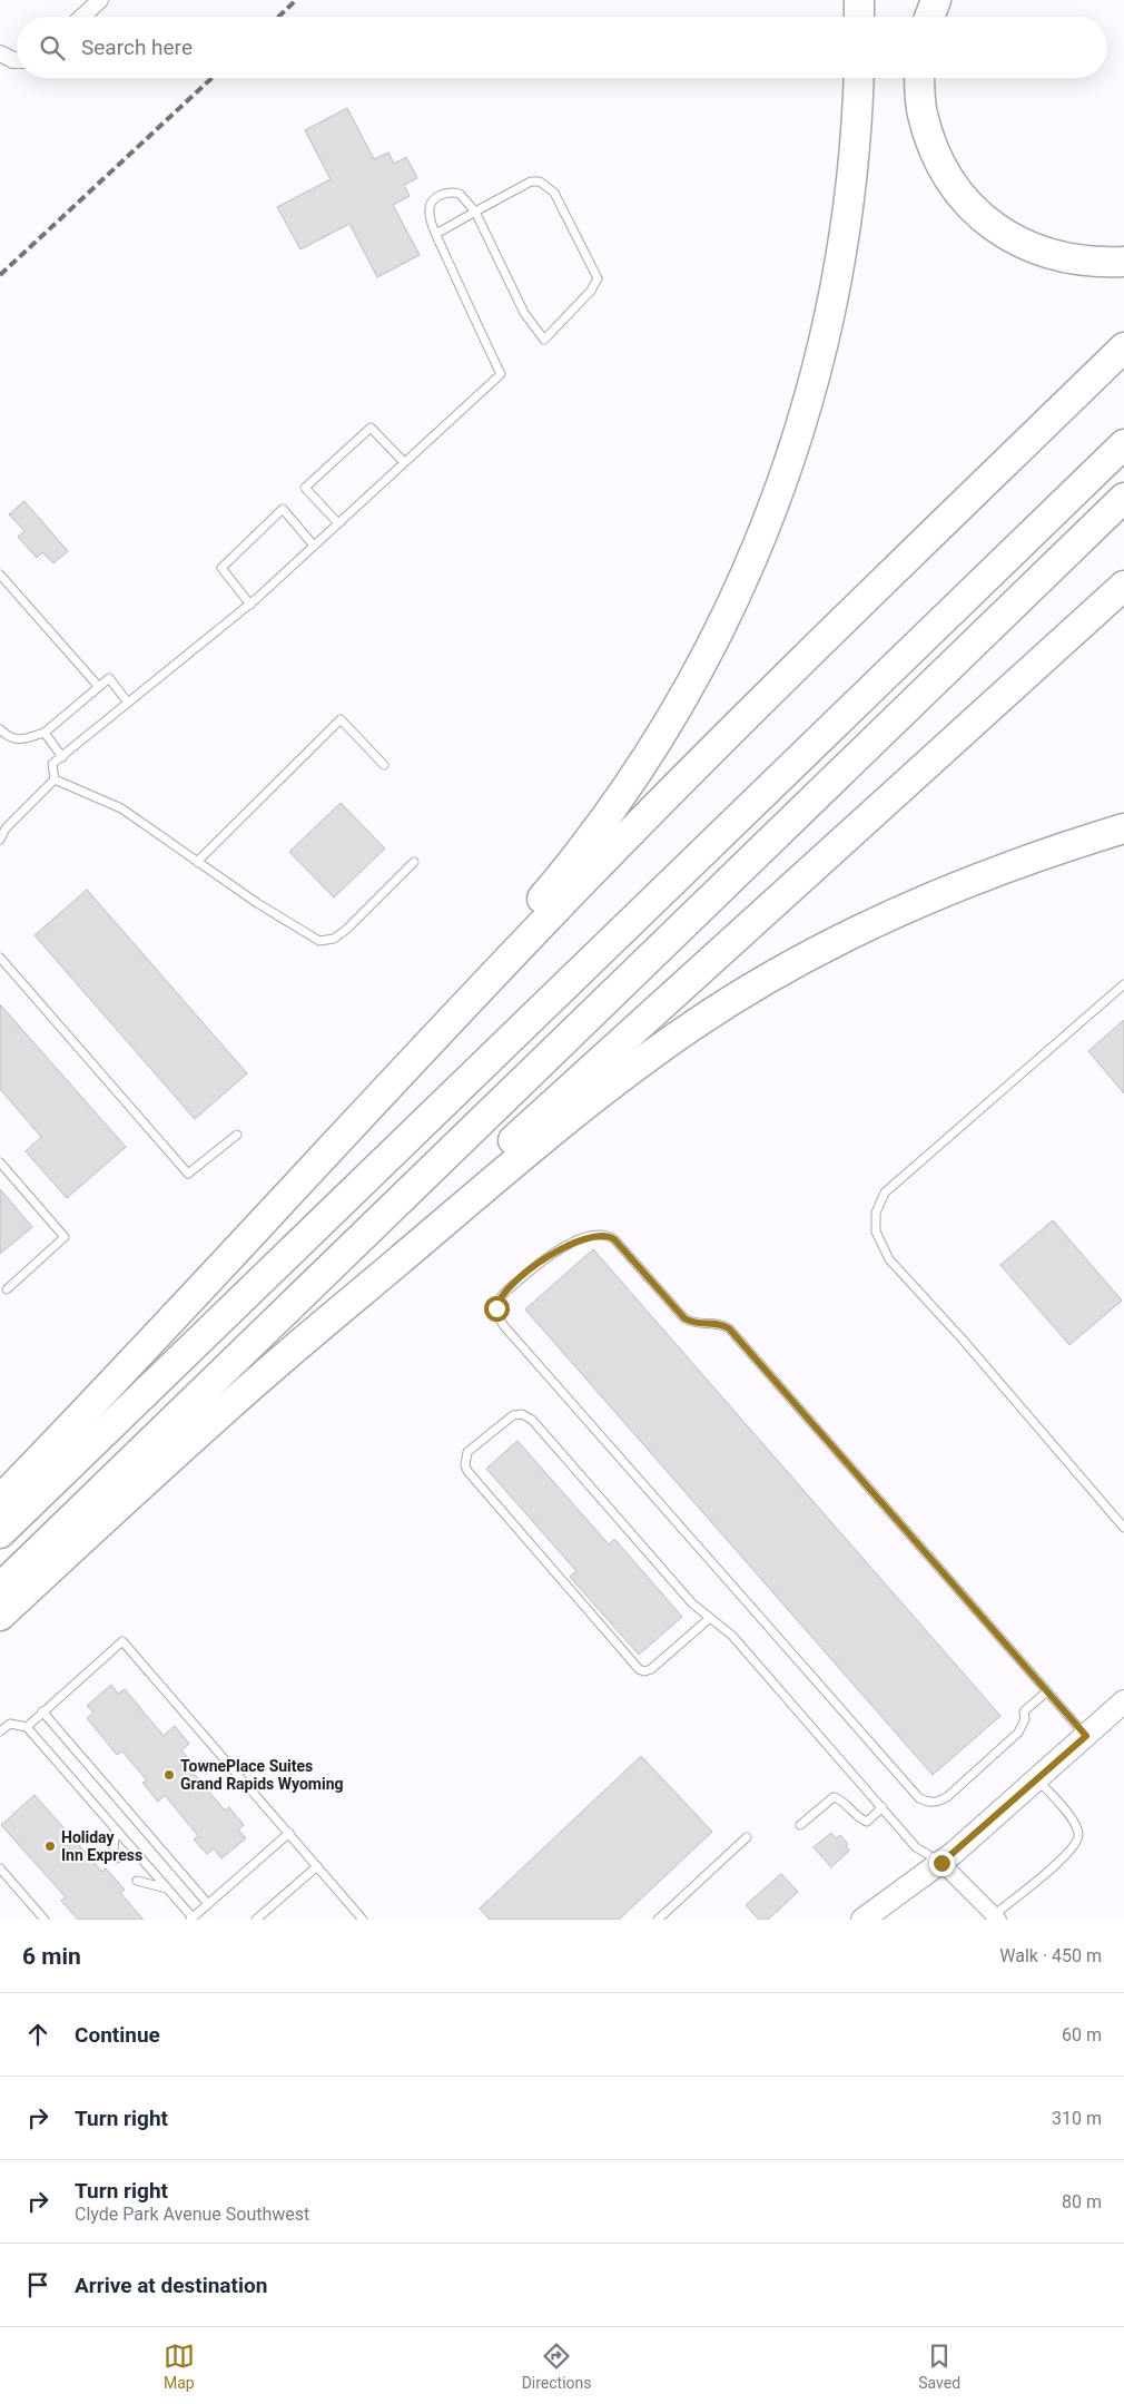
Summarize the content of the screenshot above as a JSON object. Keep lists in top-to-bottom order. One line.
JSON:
{"places":["TownePlace Suites Grand Rapids Wyoming","Holiday Inn Express"],"page":{"search":"Search here","heading":["6 min","Walk · 450 m"],"list":[["Continue","60 m"],["Turn right","310 m"],["Turn right","Clyde Park Avenue Southwest","80 m"],"Arrive at destination"],"nav":["Map","Directions","Saved"]}}
